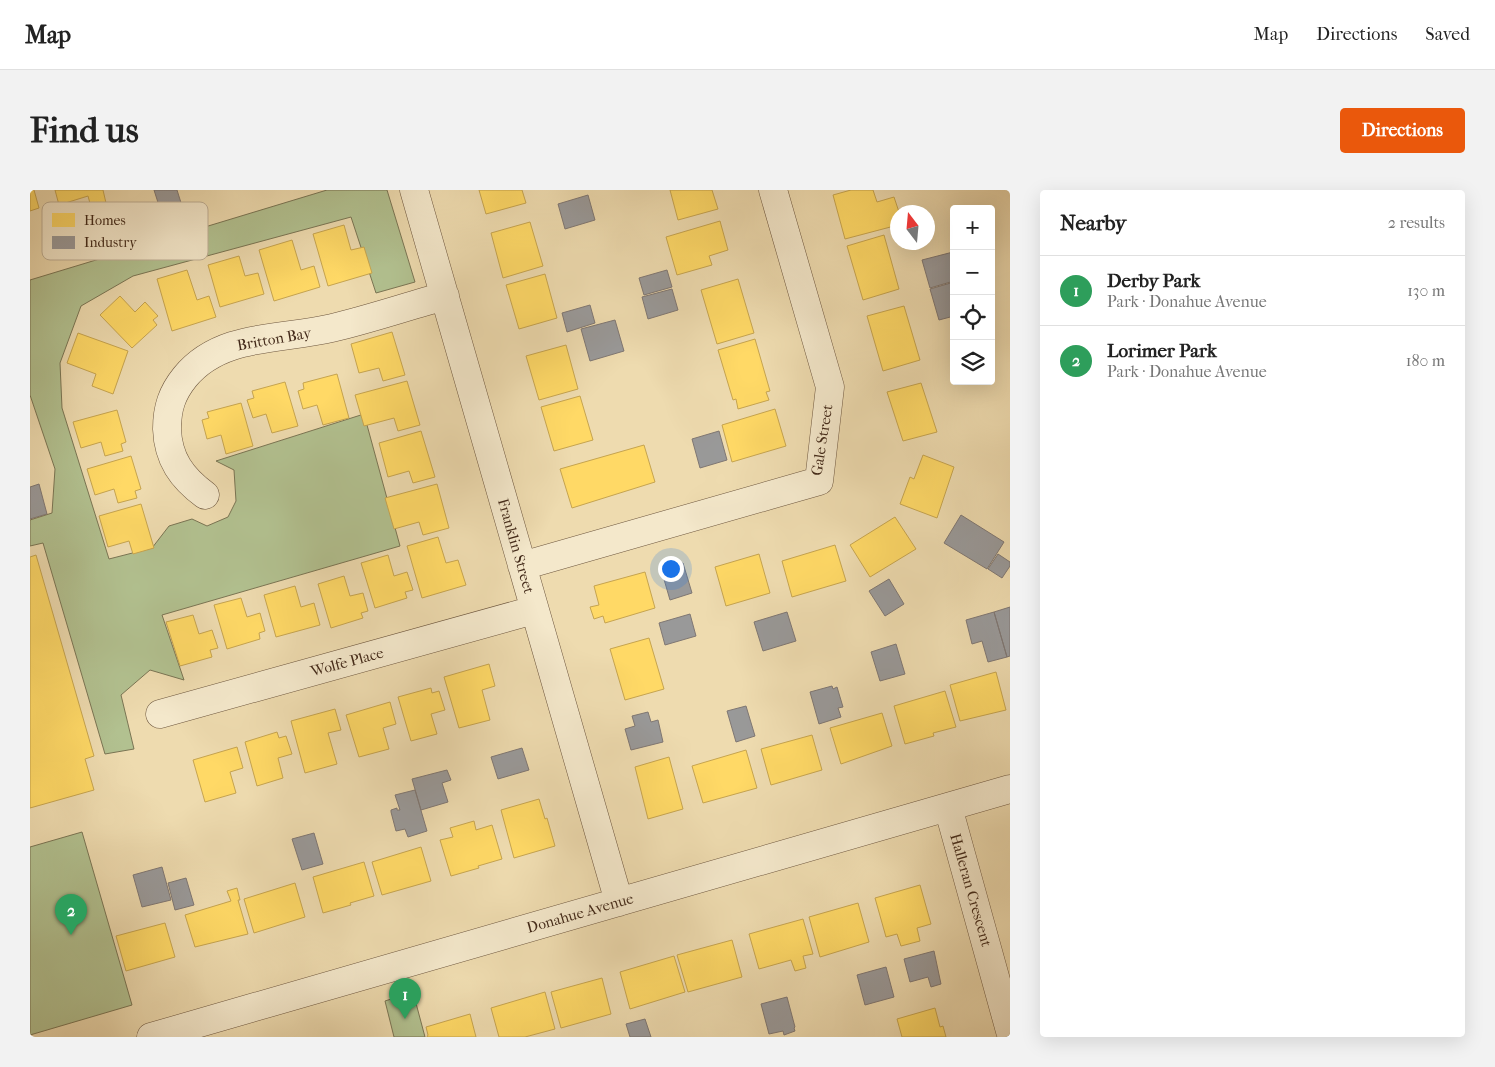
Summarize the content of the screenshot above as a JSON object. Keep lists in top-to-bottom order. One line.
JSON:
{"streets":{"street":["Britton Bay","Gale Street","Franklin Street","Wolfe Place","Halleran Crescent","Donahue Avenue"]},"crossings":[["Britton Bay","Franklin Street"],["Gale Street","Franklin Street"],["Franklin Street","Wolfe Place"],["Franklin Street","Donahue Avenue"],["Halleran Crescent","Donahue Avenue"]],"legend":["Homes","Industry"],"north":"top","page":{"header":"Map","nav":["Map","Directions","Saved"],"buttons":"Directions","title":"Find us","heading":["Nearby","2 results"],"map_buttons":["+","−"],"list":[{"mark":"1","name":"Derby Park","note":"Park · Donahue Avenue","value":"130 m"},{"mark":"2","name":"Lorimer Park","note":"Park · Donahue Avenue","value":"180 m"}],"pins":["2","1"]}}
